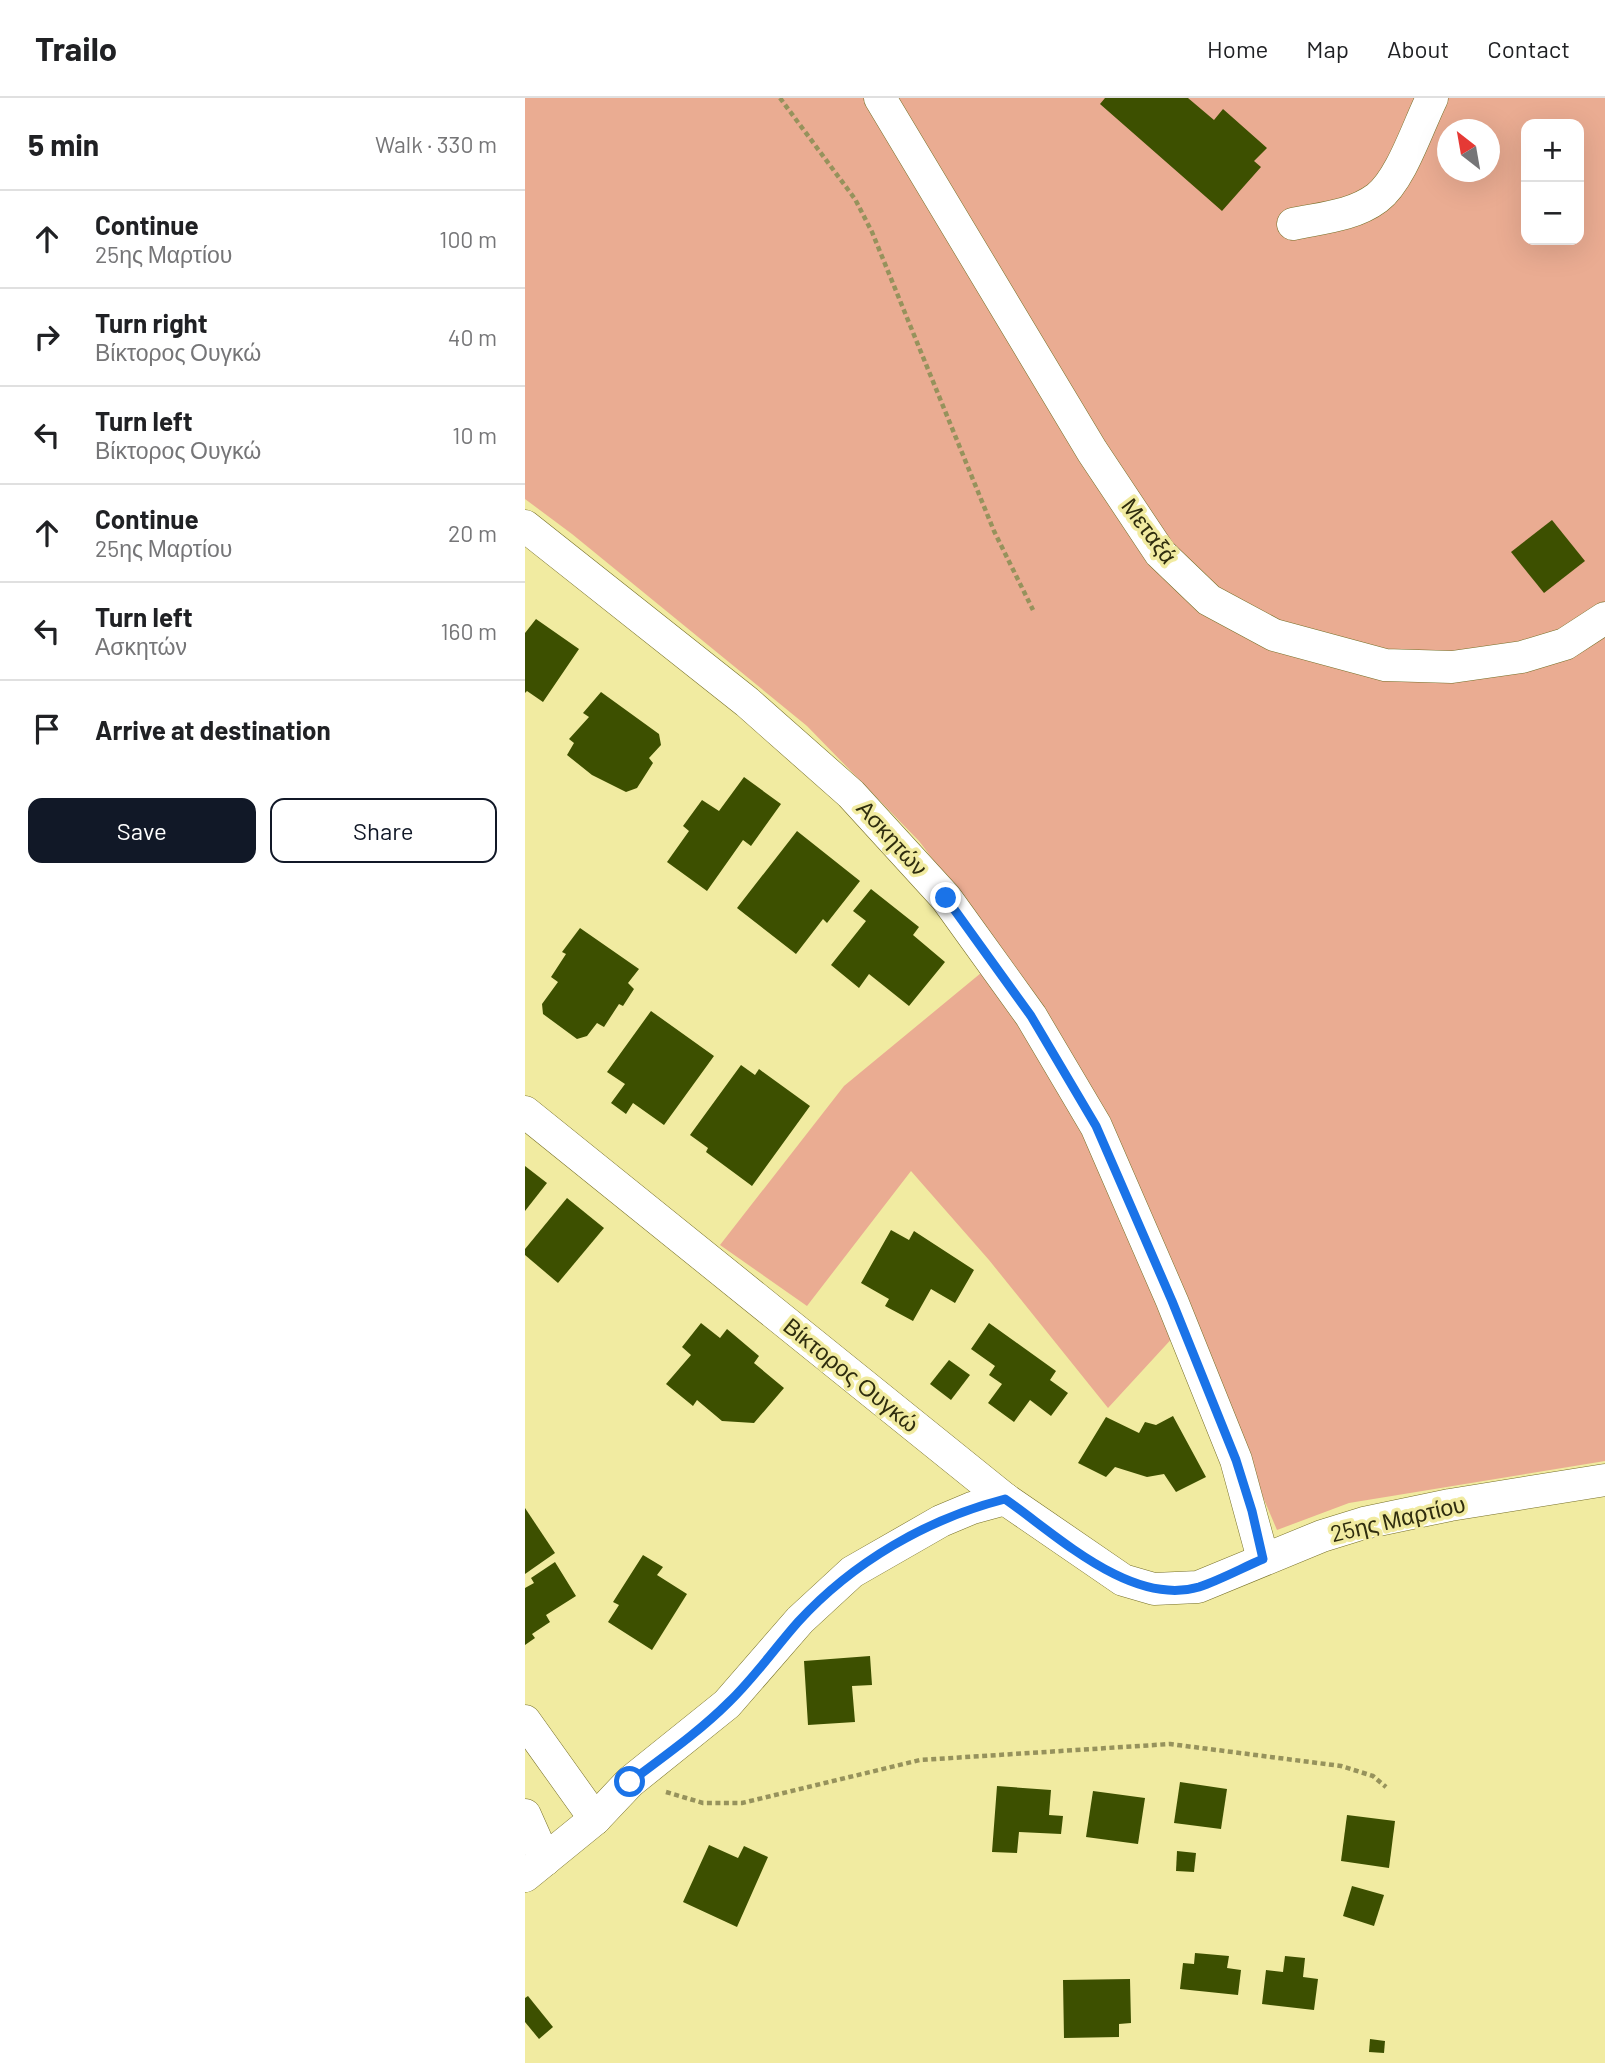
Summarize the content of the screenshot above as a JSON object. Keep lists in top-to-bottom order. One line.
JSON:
{"streets":{"street":["Μεταξά","Ασκητών","Βίκτορος Ουγκώ","25ης Μαρτίου"]},"crossings":[["Ασκητών","25ης Μαρτίου"],["Βίκτορος Ουγκώ","25ης Μαρτίου"]],"north":"top left","page":{"header":"Trailo","nav":["Home","Map","About","Contact"],"heading":["5 min","Walk · 330 m"],"map_buttons":["+","−"],"list":[["Continue","25ης Μαρτίου","100 m"],["Turn right","Βίκτορος Ουγκώ","40 m"],["Turn left","Βίκτορος Ουγκώ","10 m"],["Continue","25ης Μαρτίου","20 m"],["Turn left","Ασκητών","160 m"],"Arrive at destination"],"buttons":["Save","Share"]}}
